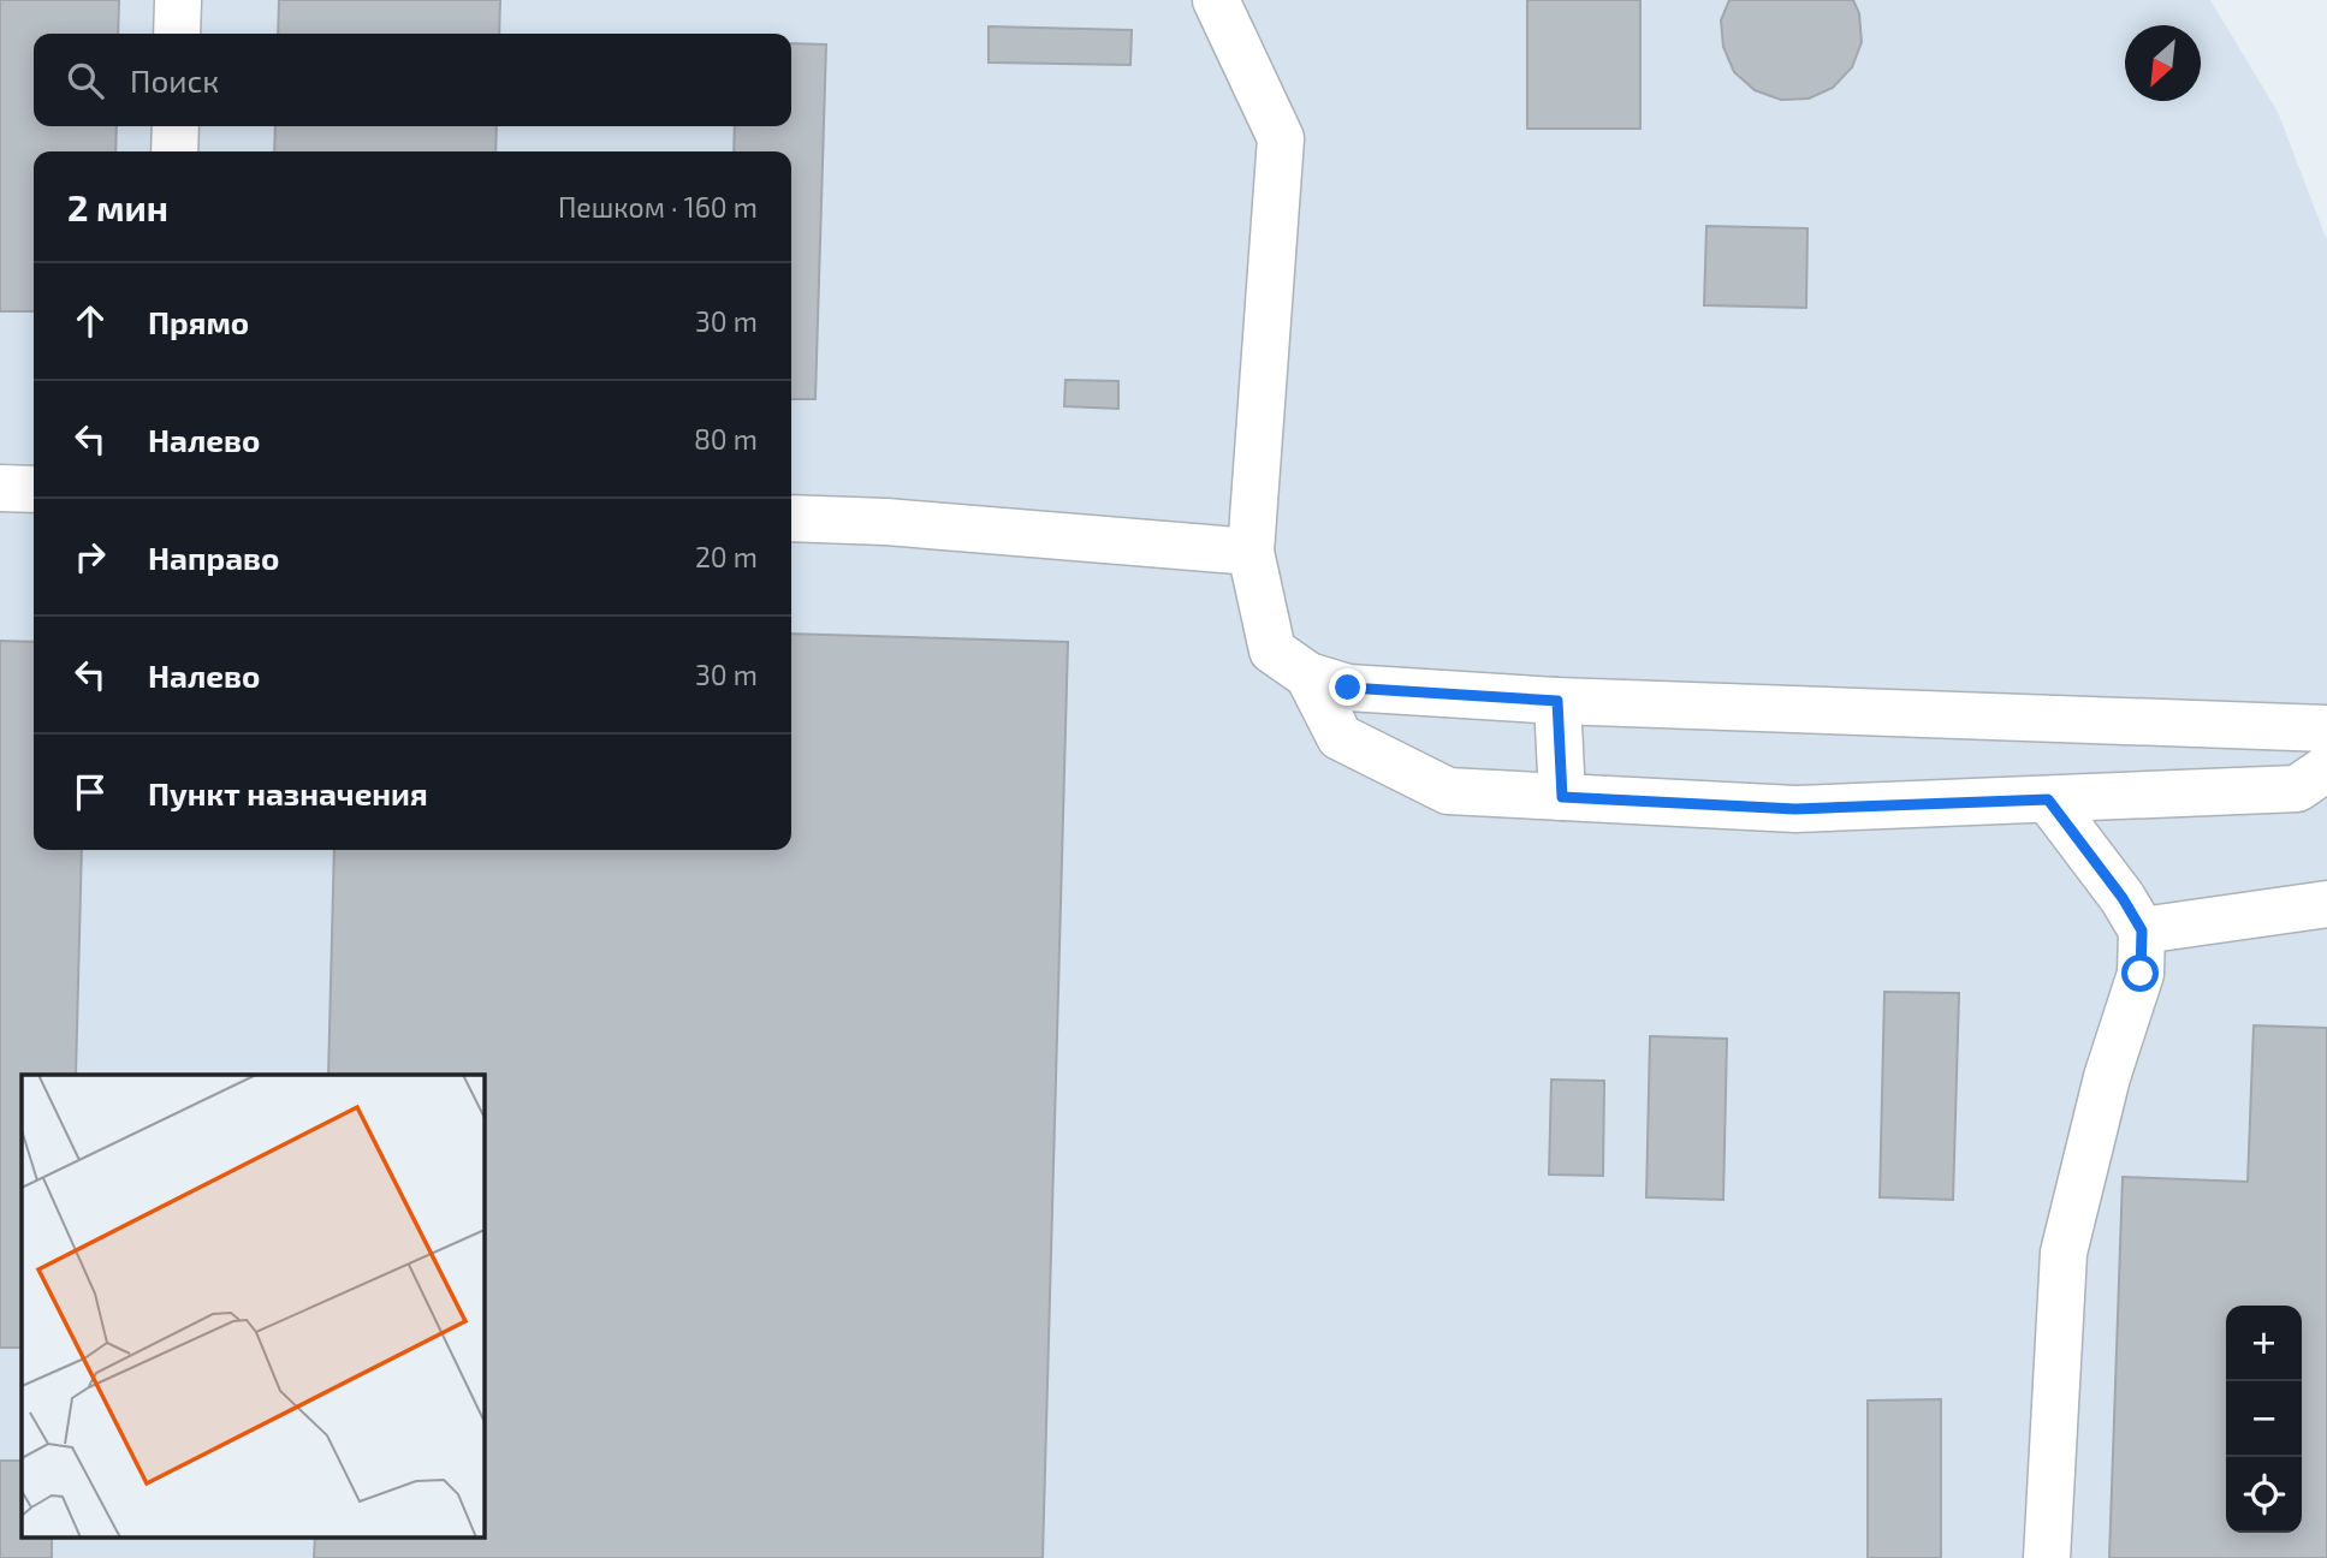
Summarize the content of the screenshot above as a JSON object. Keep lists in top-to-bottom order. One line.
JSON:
{"north":"bottom left","page":{"search":"Поиск","heading":["2 мин","Пешком · 160 m"],"list":[["Прямо","30 m"],["Налево","80 m"],["Направо","20 m"],["Налево","30 m"],"Пункт назначения"],"map_buttons":["+","−"]}}
